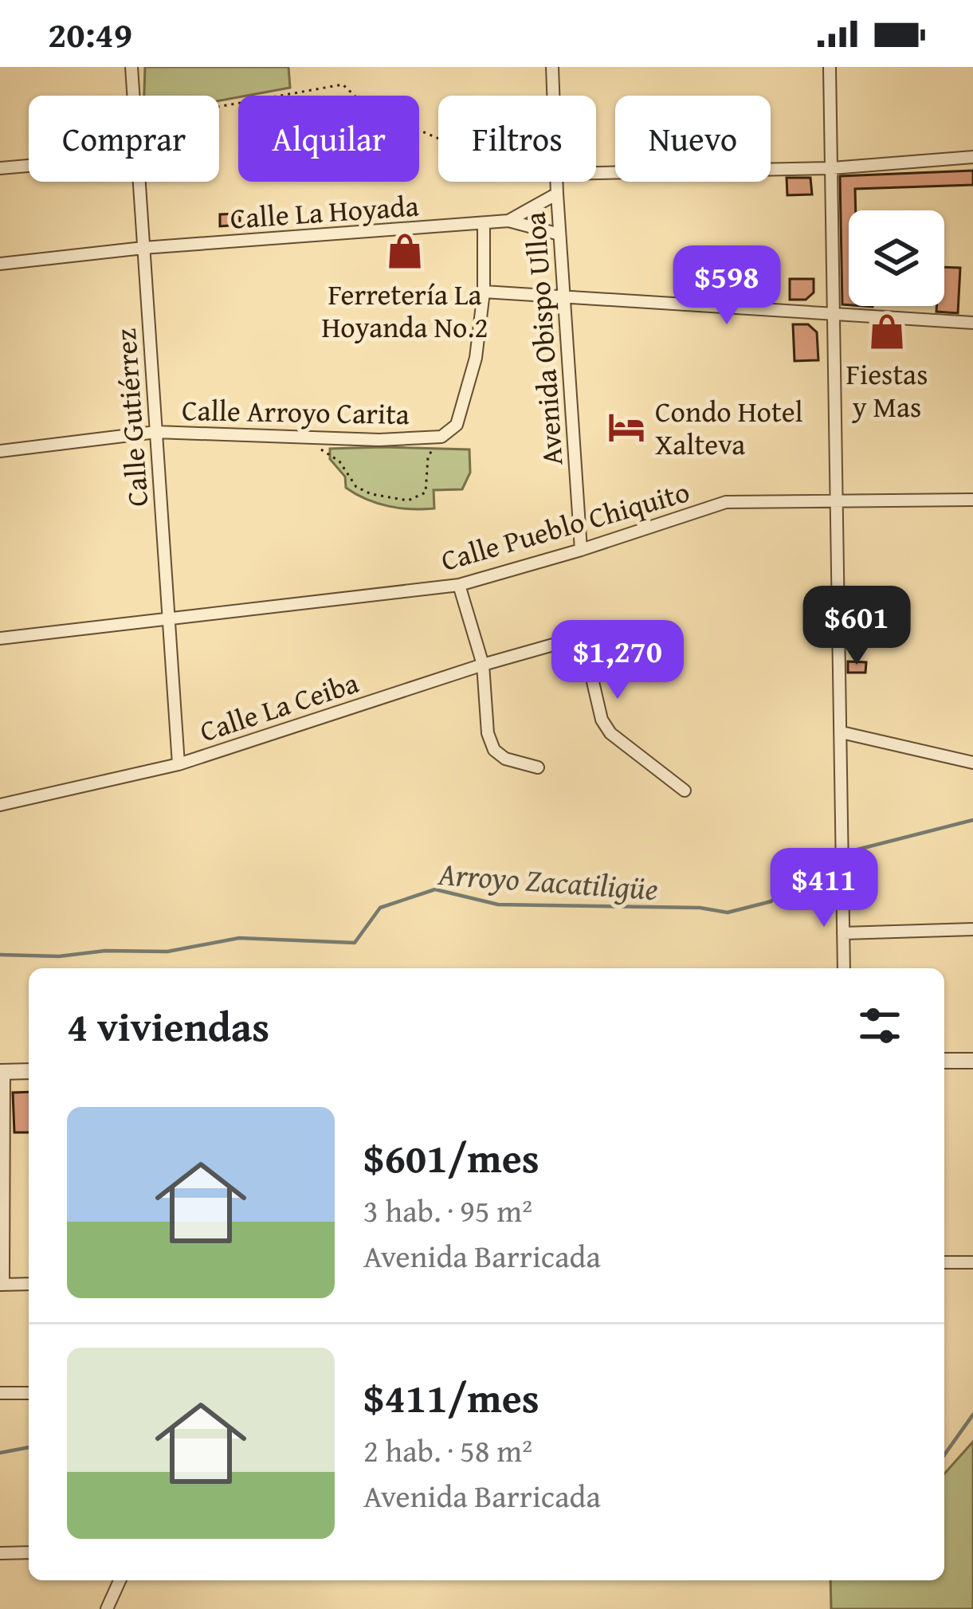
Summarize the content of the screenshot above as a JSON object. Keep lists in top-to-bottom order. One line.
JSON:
{"streets":{"street":["Calle La Hoyada","Avenida Obispo Ulloa","Calle Arroyo Carita","Calle Gutiérrez","Calle Pueblo Chiquito","Calle La Ceiba"]},"crossings":[["Calle La Hoyada","Avenida Obispo Ulloa"],["Calle La Hoyada","Calle Arroyo Carita"],["Calle La Hoyada","Calle Gutiérrez"],["Avenida Obispo Ulloa","Calle Pueblo Chiquito"],["Calle Arroyo Carita","Calle Gutiérrez"],["Calle Gutiérrez","Calle Pueblo Chiquito"],["Calle Gutiérrez","Calle La Ceiba"]],"water":["Arroyo Zacatiligüe"],"places":{"shop":["Ferretería La Hoyanda No.2","Fiestas y Mas"],"hotel":["Condo Hotel Xalteva"]},"page":{"status":"20:49","chip":["Comprar","Alquilar","Filtros","Nuevo"],"price":["$598","$601","$1,270","$411"],"heading":"4 viviendas","list":[{"name":"$601/mes","note":"3 hab. · 95 m² · Avenida Barricada"},{"name":"$411/mes","note":"2 hab. · 58 m² · Avenida Barricada"}]}}
